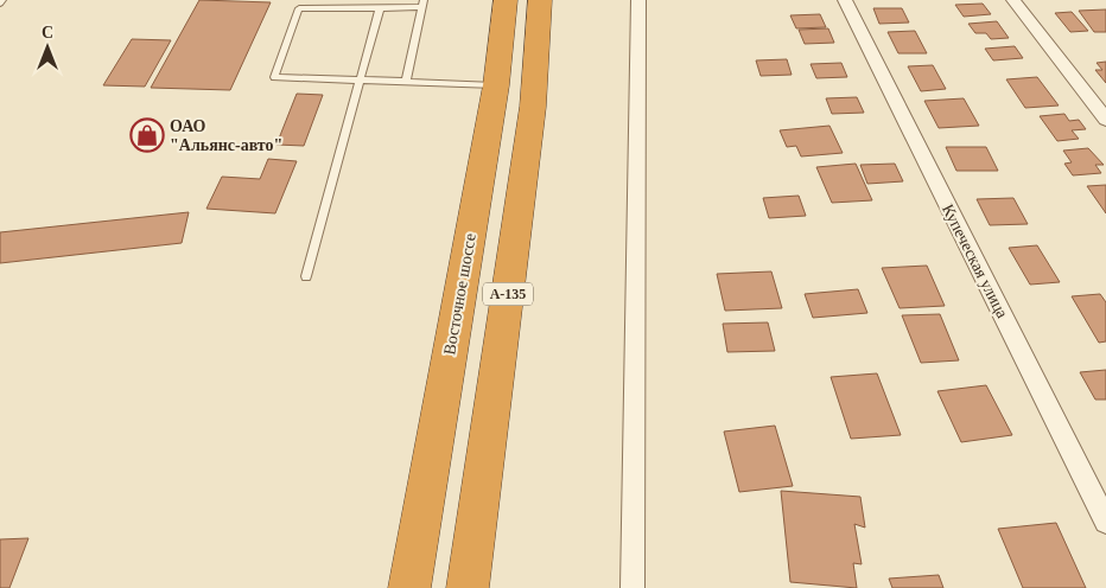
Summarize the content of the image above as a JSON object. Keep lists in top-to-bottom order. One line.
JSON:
{"streets":{"highway":["Восточное шоссе","А-135"],"street":["Купеческая улица"]},"places":{"shop":["ОАО \"Альянс-авто\""]},"north":"top"}
